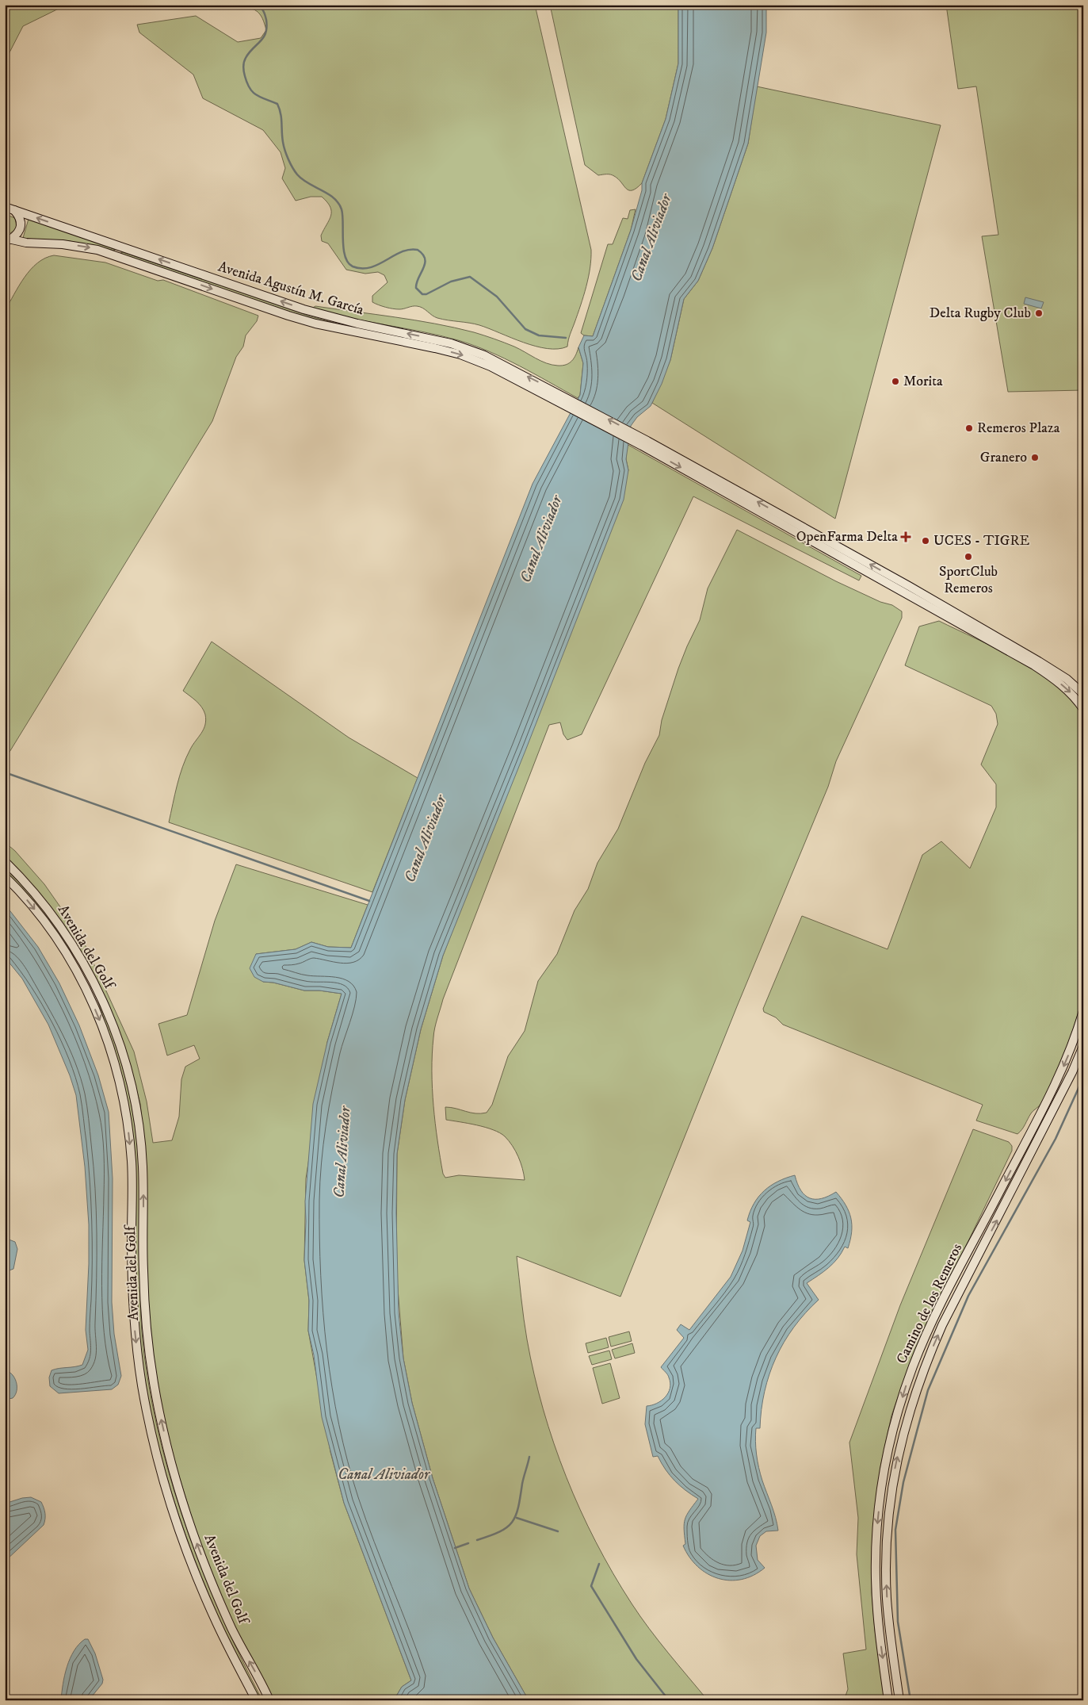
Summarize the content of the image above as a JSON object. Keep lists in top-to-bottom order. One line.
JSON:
{"streets":{"main road":["Avenida Agustín M. García","Avenida del Golf","Camino de los Remeros"]},"water":["Canal Aliviador"],"places":{"other":["Delta Rugby Club","Morita","Remeros Plaza","Granero","UCES - TIGRE","SportClub Remeros"],"health":["OpenFarma Delta"]}}
